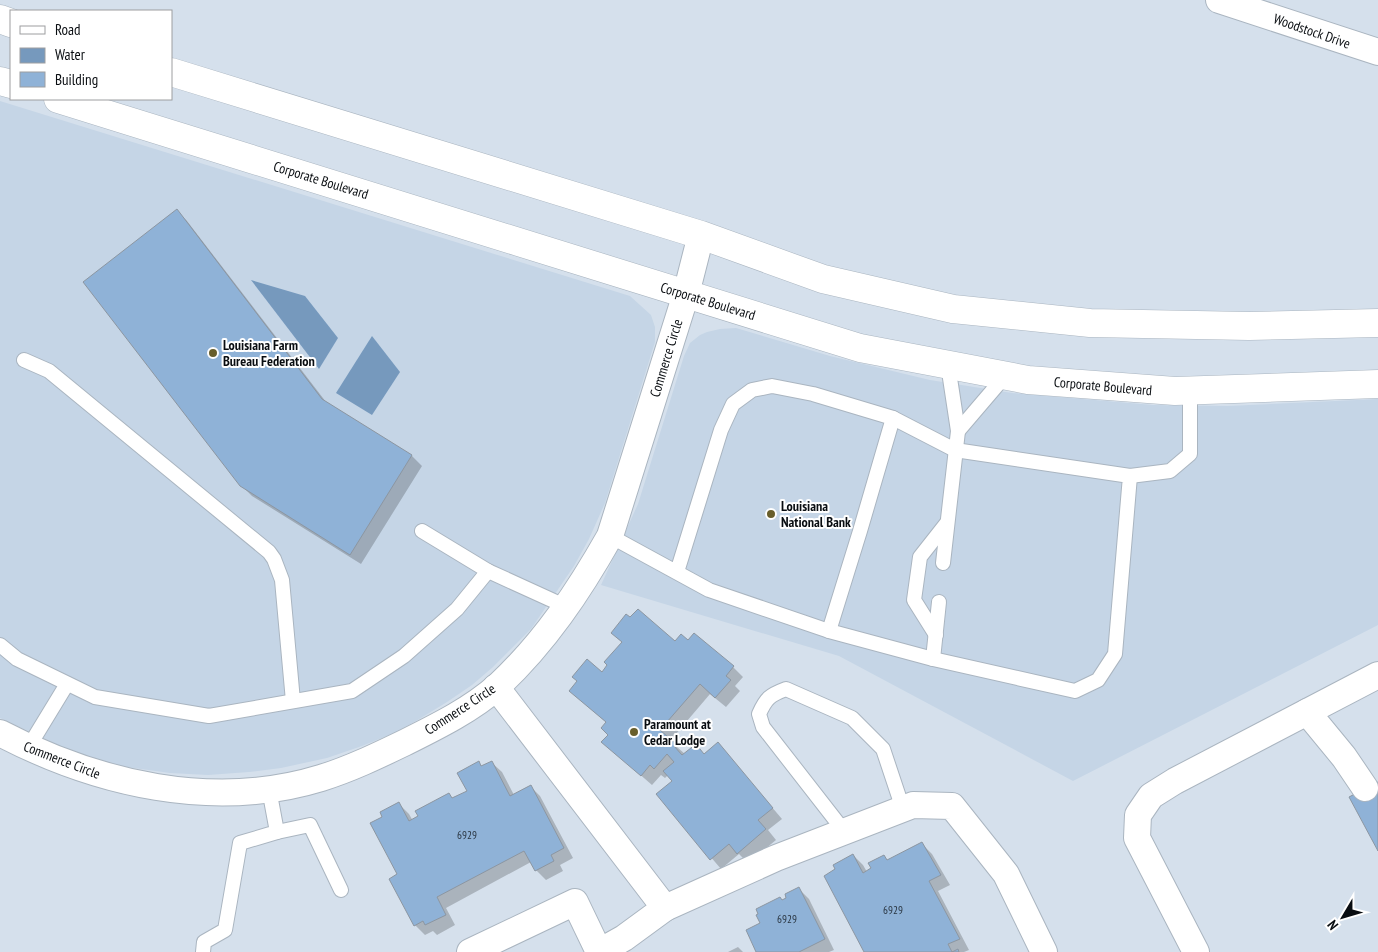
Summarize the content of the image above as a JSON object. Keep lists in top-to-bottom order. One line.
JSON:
{"streets":{"street":["Woodstock Drive","Corporate Boulevard","Commerce Circle"]},"crossings":[["Corporate Boulevard","Commerce Circle"]],"places":["Louisiana Farm Bureau Federation","Louisiana National Bank","Paramount at Cedar Lodge"],"house_numbers":["6929","6929","6929"],"legend":["Road","Water","Building"],"north":"bottom left"}
